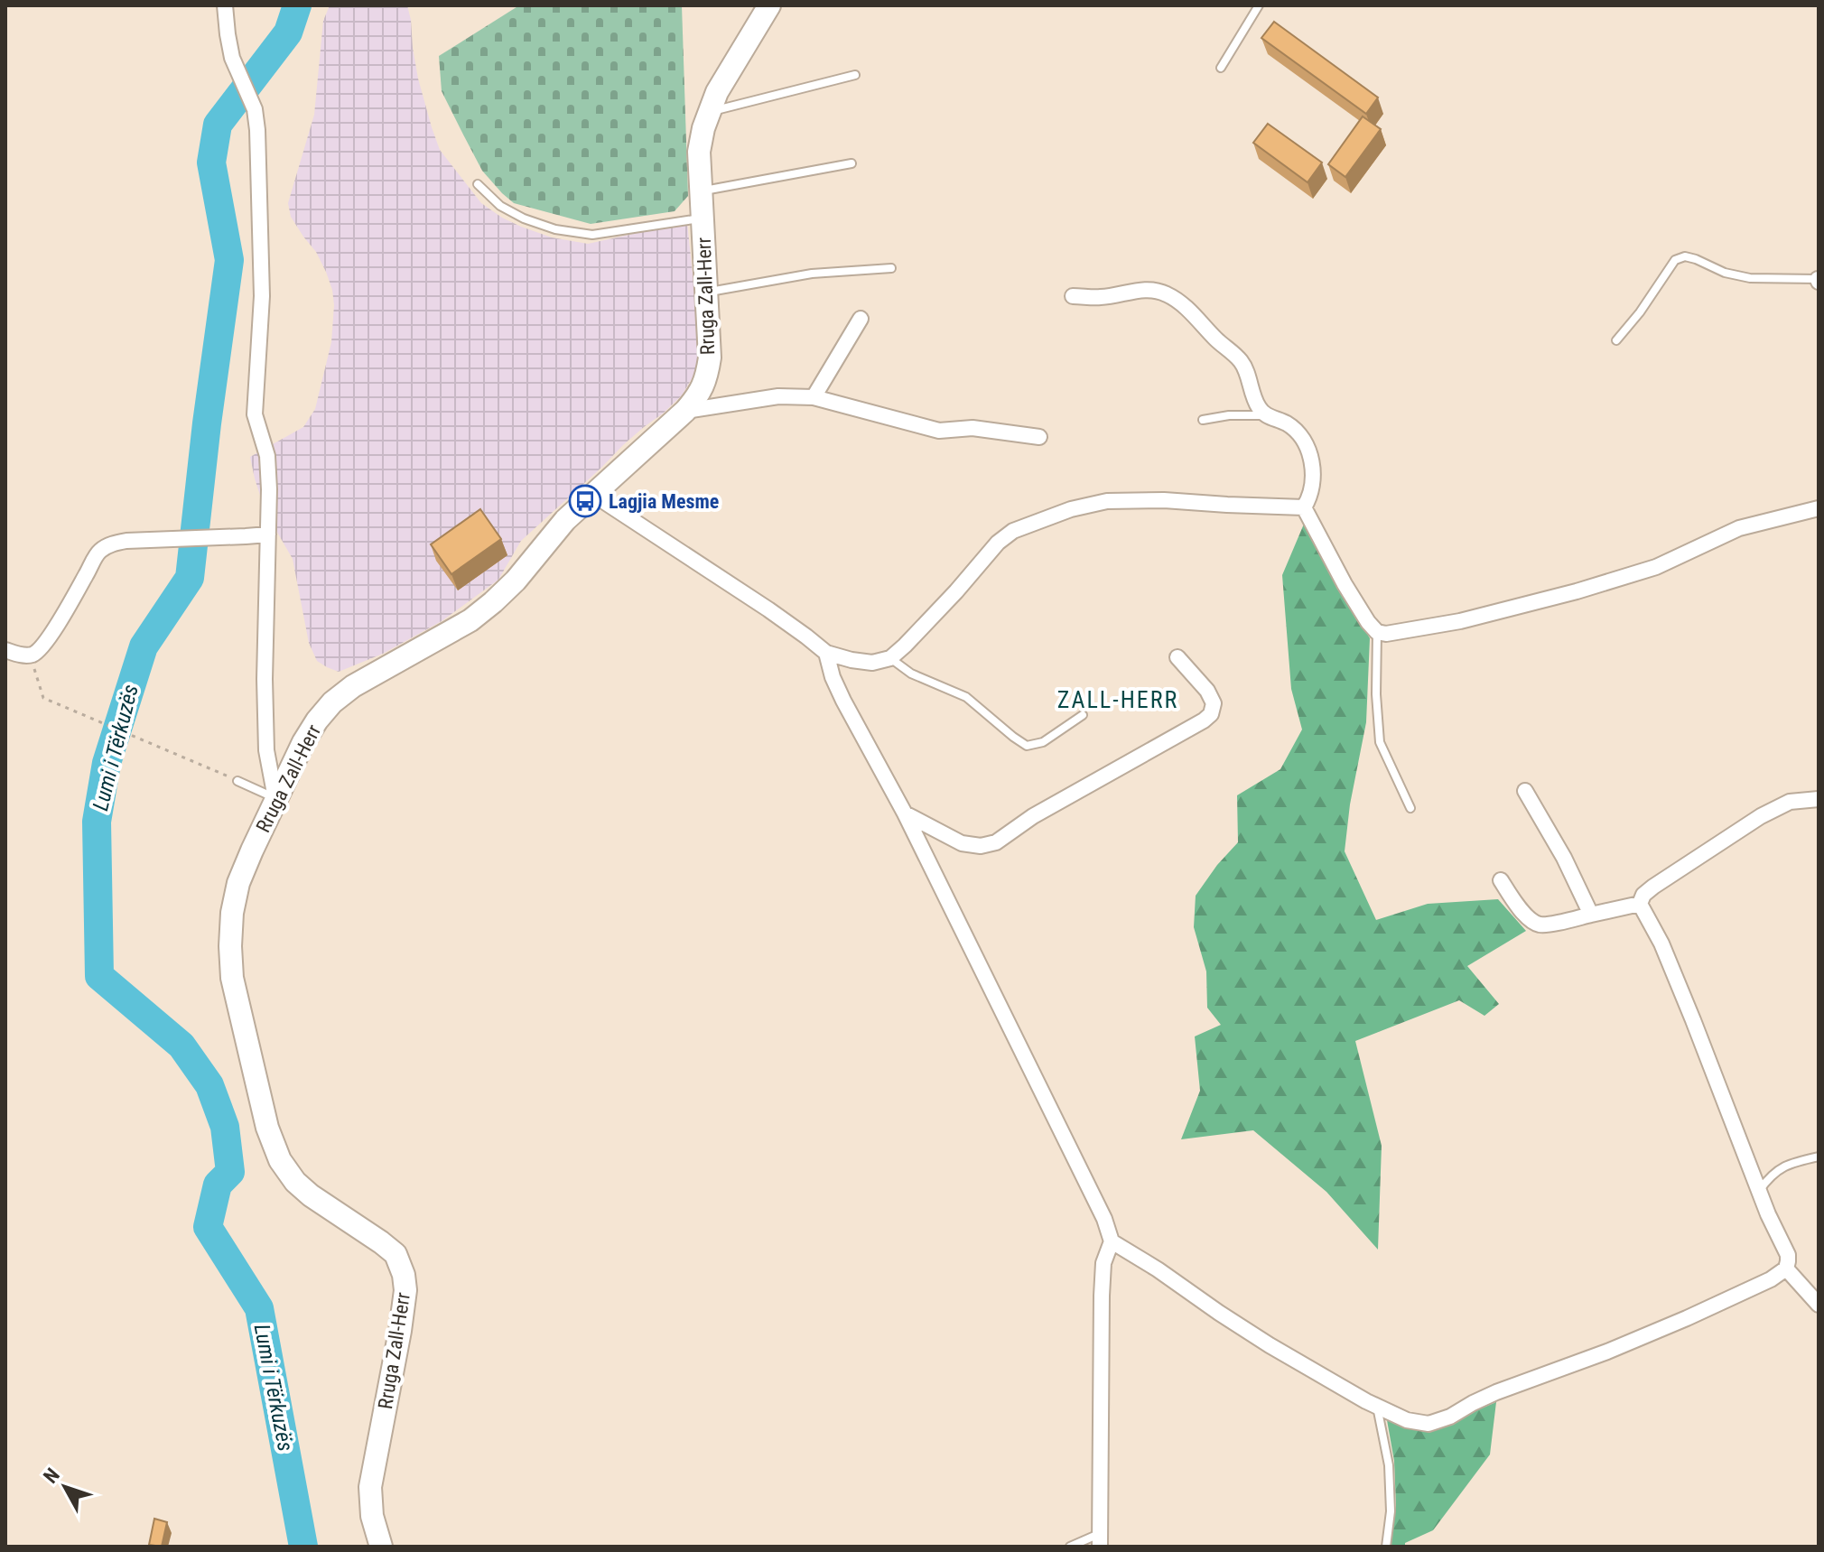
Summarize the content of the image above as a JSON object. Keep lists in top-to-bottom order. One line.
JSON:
{"streets":{"street":["Rruga Zall-Herr"]},"districts":["ZALL-HERR"],"water":["Lumi i Tërkuzës"],"places":{"bus stop":["Lagjia Mesme"]},"north":"top left"}
